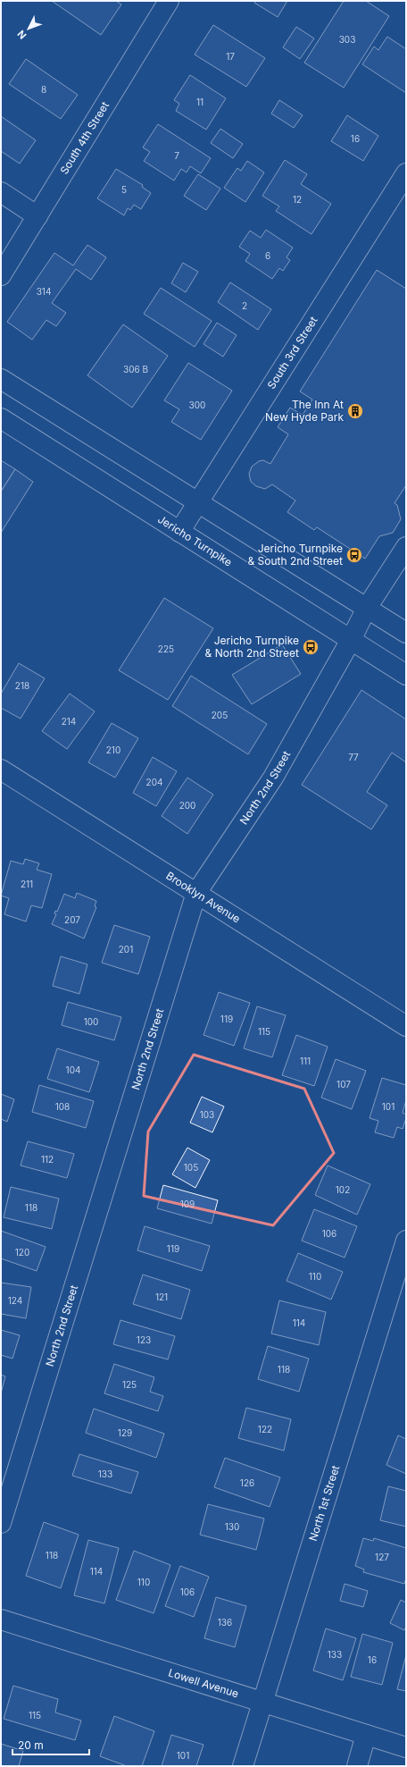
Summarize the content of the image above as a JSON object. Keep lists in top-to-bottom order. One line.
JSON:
{"streets":{"street":["South 4th Street","South 3rd Street","Jericho Turnpike","North 2nd Street","Brooklyn Avenue","North 1st Street","Lowell Avenue"]},"crossings":[["South 3rd Street","Jericho Turnpike"],["Jericho Turnpike","North 2nd Street"],["North 2nd Street","Brooklyn Avenue"],["North 1st Street","Lowell Avenue"]],"places":{"building":["The Inn At New Hyde Park"],"bus stop":["Jericho Turnpike & South 2nd Street","Jericho Turnpike & North 2nd Street"]},"house_numbers":["303","17","8","11","16","7","5","12","6","314","2","306 B","300","225","218","205","214","210","77","204","200","211","207","201","119","100","115","111","104","107","108","101","103","112","105","102","109","118","106","119","120","110","121","124","114","123","118","125","122","129","133","126","130","118","127","114","110","106","136","133","16","115","101"],"scale_bar":"20 m","north":"bottom left"}
